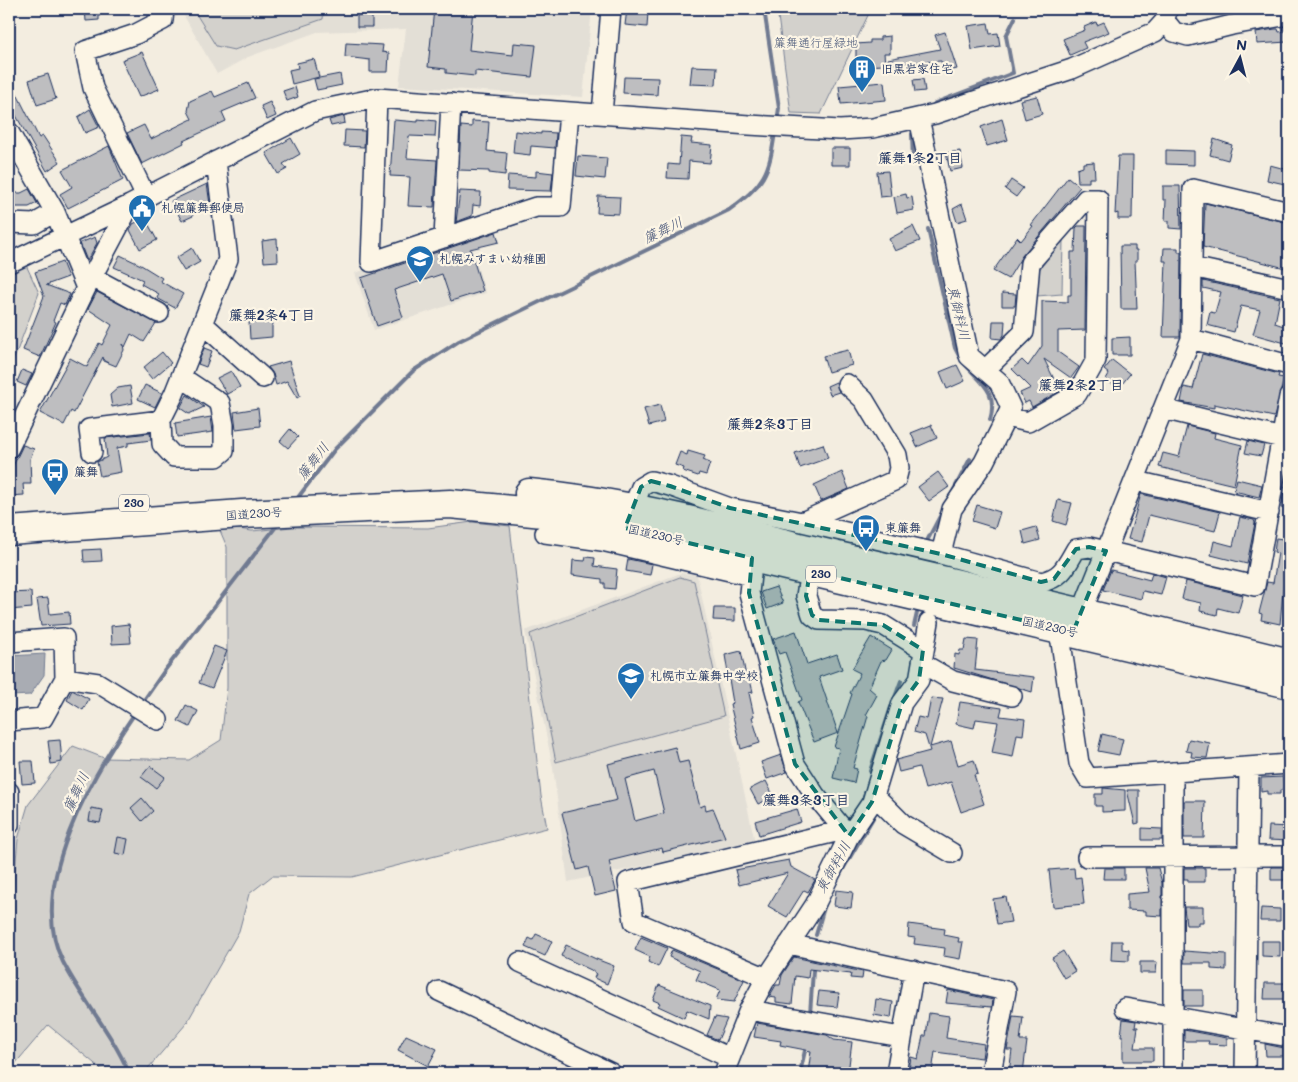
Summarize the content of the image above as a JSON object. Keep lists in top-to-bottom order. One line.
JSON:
{"streets":{"highway":["230","国道230号"]},"districts":["簾舞1条2丁目","簾舞2条4丁目","簾舞2条2丁目","簾舞2条3丁目","簾舞3条3丁目"],"water":["簾舞川","東御料川"],"parks":["簾舞通行屋緑地"],"places":{"building":["旧黒岩家住宅"],"public building":["札幌簾舞郵便局"],"school or university":["札幌みすまい幼稚園","札幌市立簾舞中学校"],"bus stop":["簾舞","東簾舞"]},"north":"top"}
